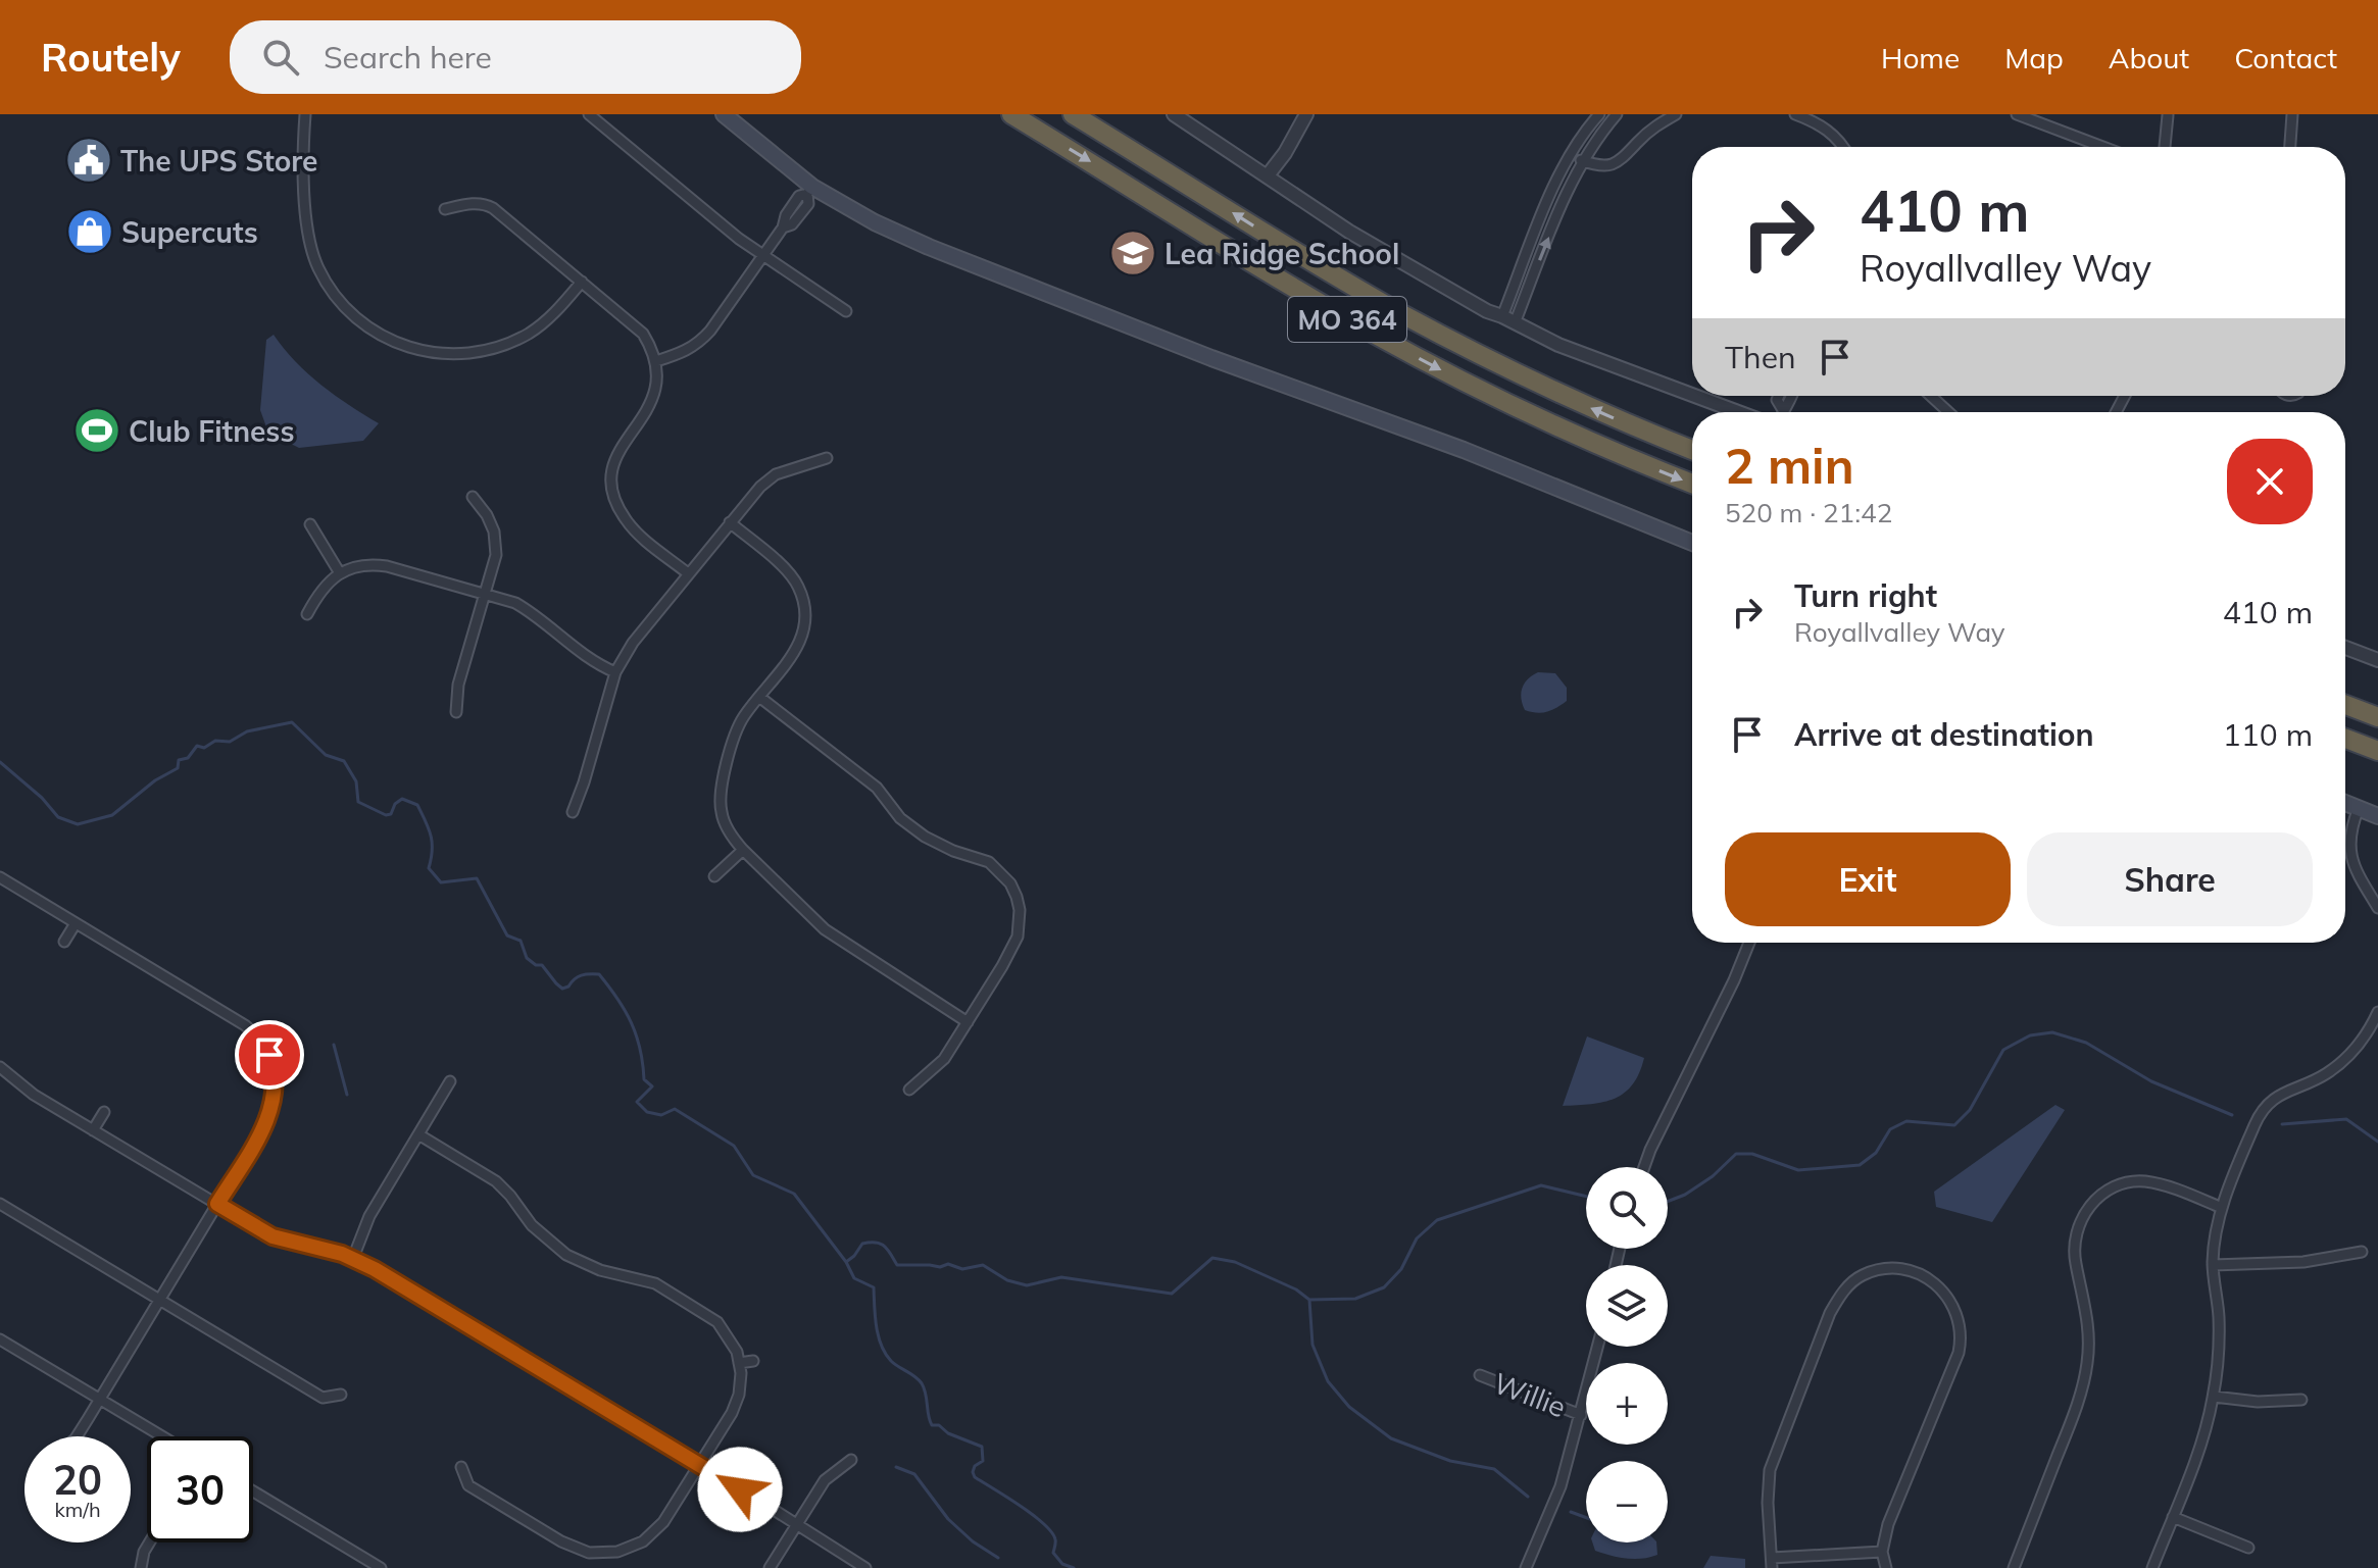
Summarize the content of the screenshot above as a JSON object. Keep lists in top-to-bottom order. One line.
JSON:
{"streets":{"highway":["MO 364"],"street":["Willie"]},"places":{"public building":["The UPS Store"],"shop":["Supercuts"],"school or university":["Lea Ridge School"],"sports":["Club Fitness"]},"page":{"header":"Routely","search":"Search here","nav":["Home","Map","About","Contact"],"turn":["410 m","Royallvalley Way"],"then":"Then","heading":["2 min","520 m · 21:42"],"list":[{"name":"Turn right","note":"Royallvalley Way","value":"410 m"},{"name":"Arrive at destination","value":"110 m"}],"buttons":["Exit","Share"],"map_buttons":["+","−"],"speed":"20 km/h","limit":"30"}}
